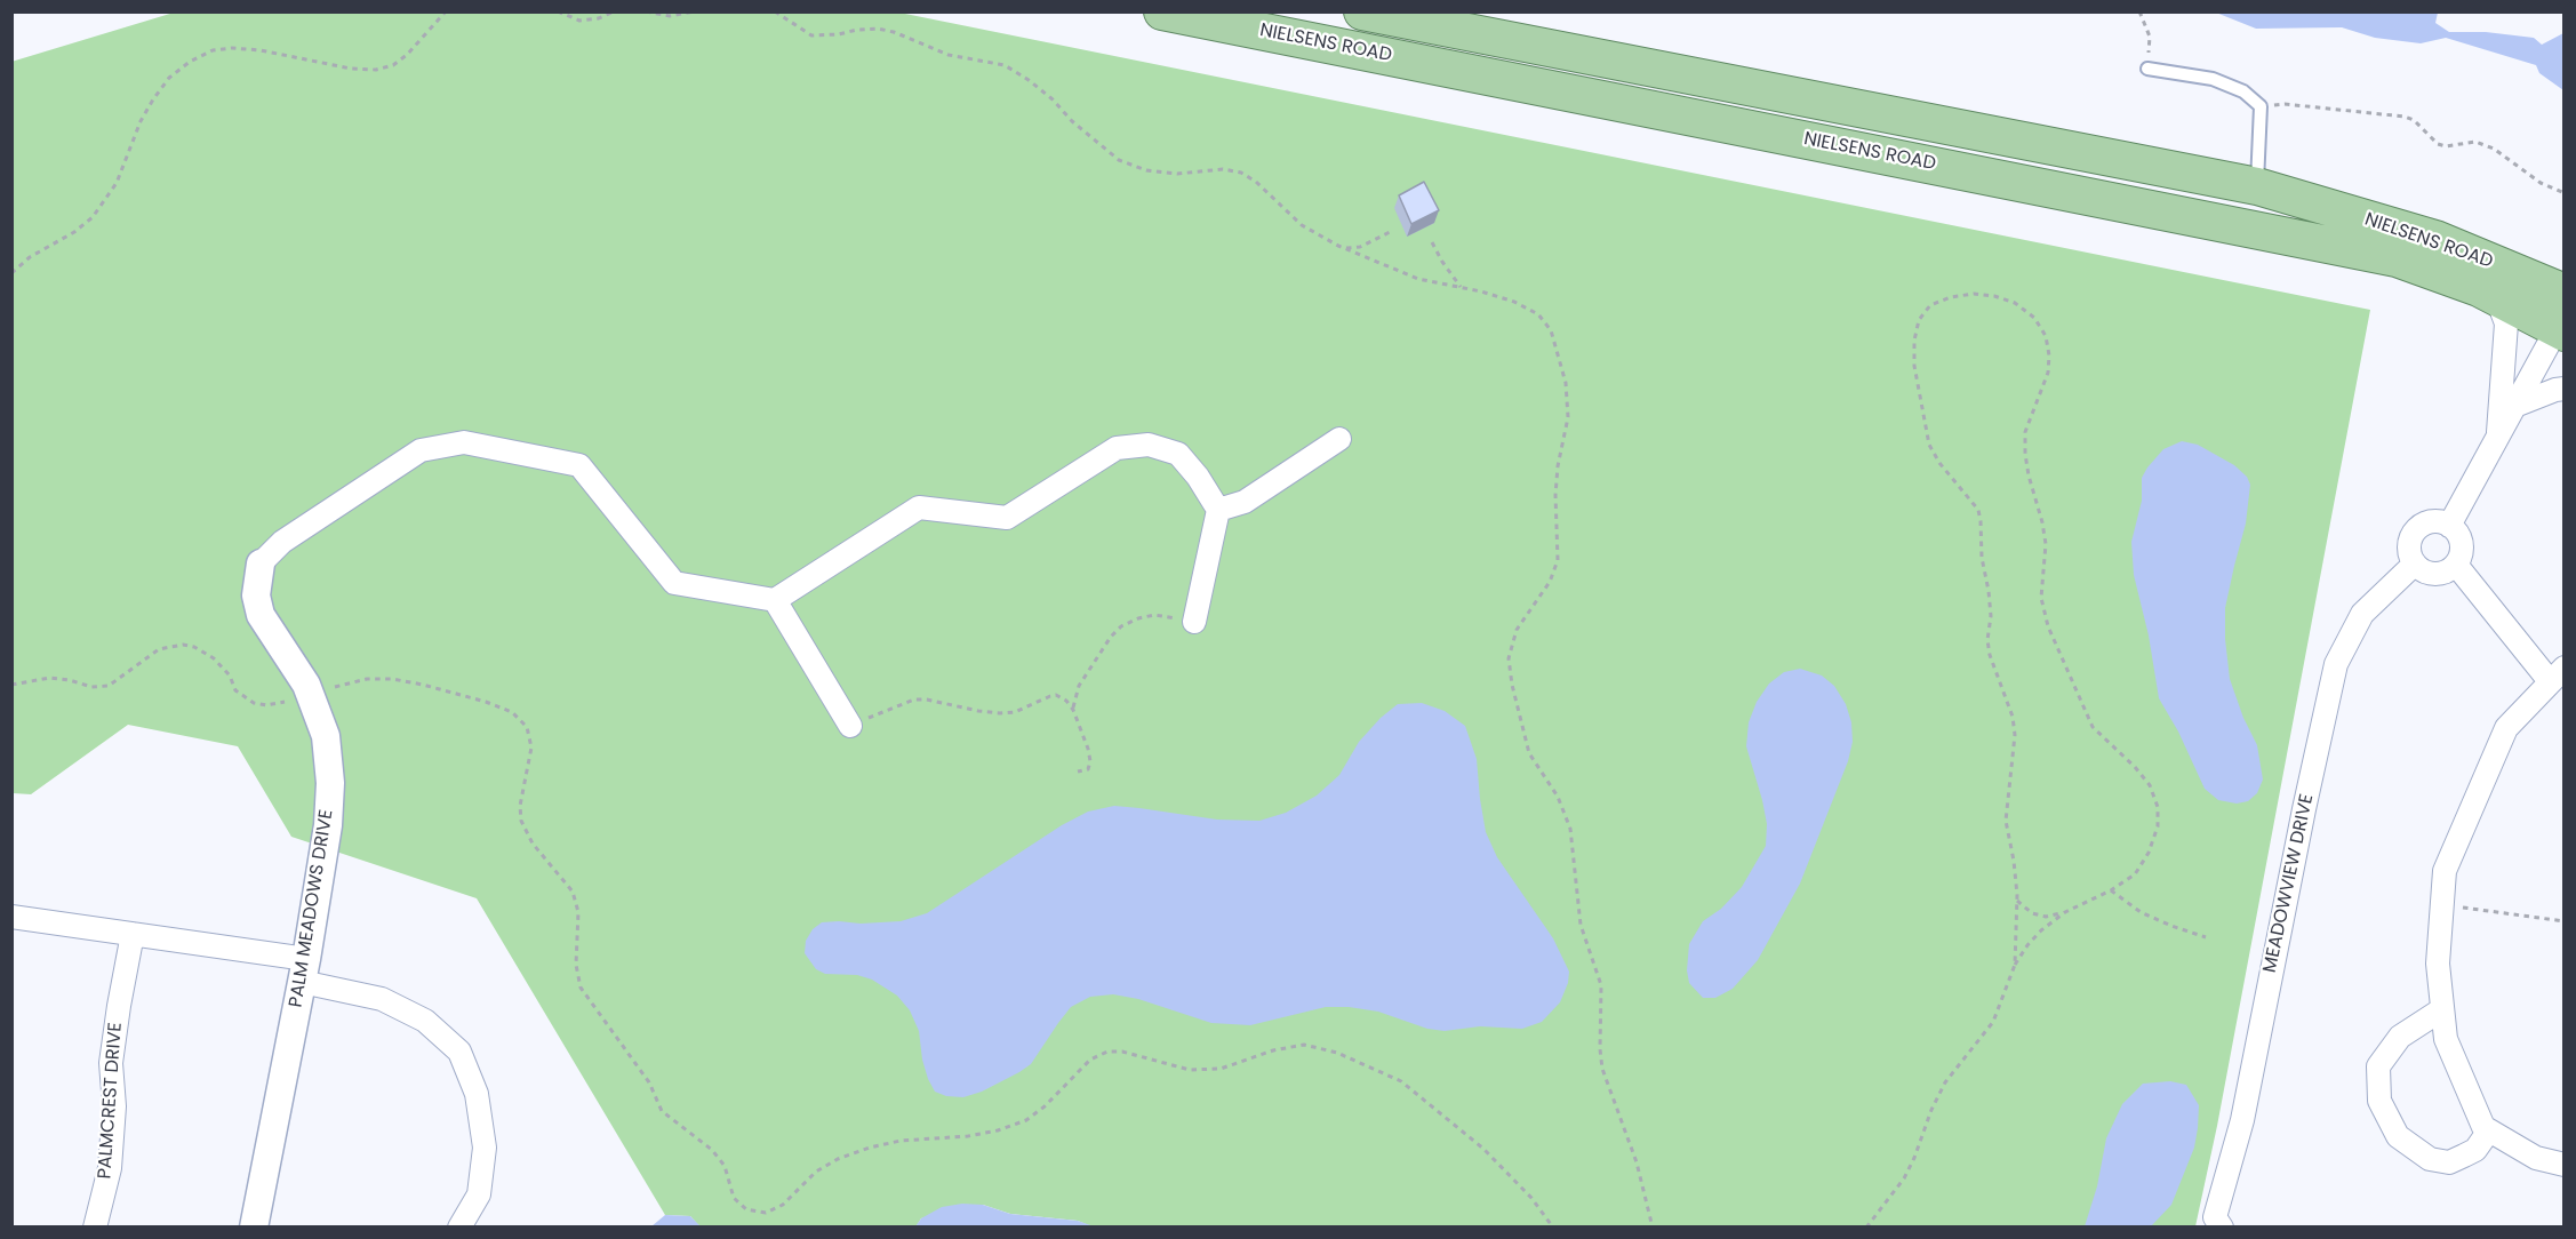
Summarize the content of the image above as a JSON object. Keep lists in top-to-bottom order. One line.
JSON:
{"streets":{"main road":["NIELSENS ROAD"],"street":["MEADOWVIEW DRIVE","PALM MEADOWS DRIVE","PALMCREST DRIVE"]}}
